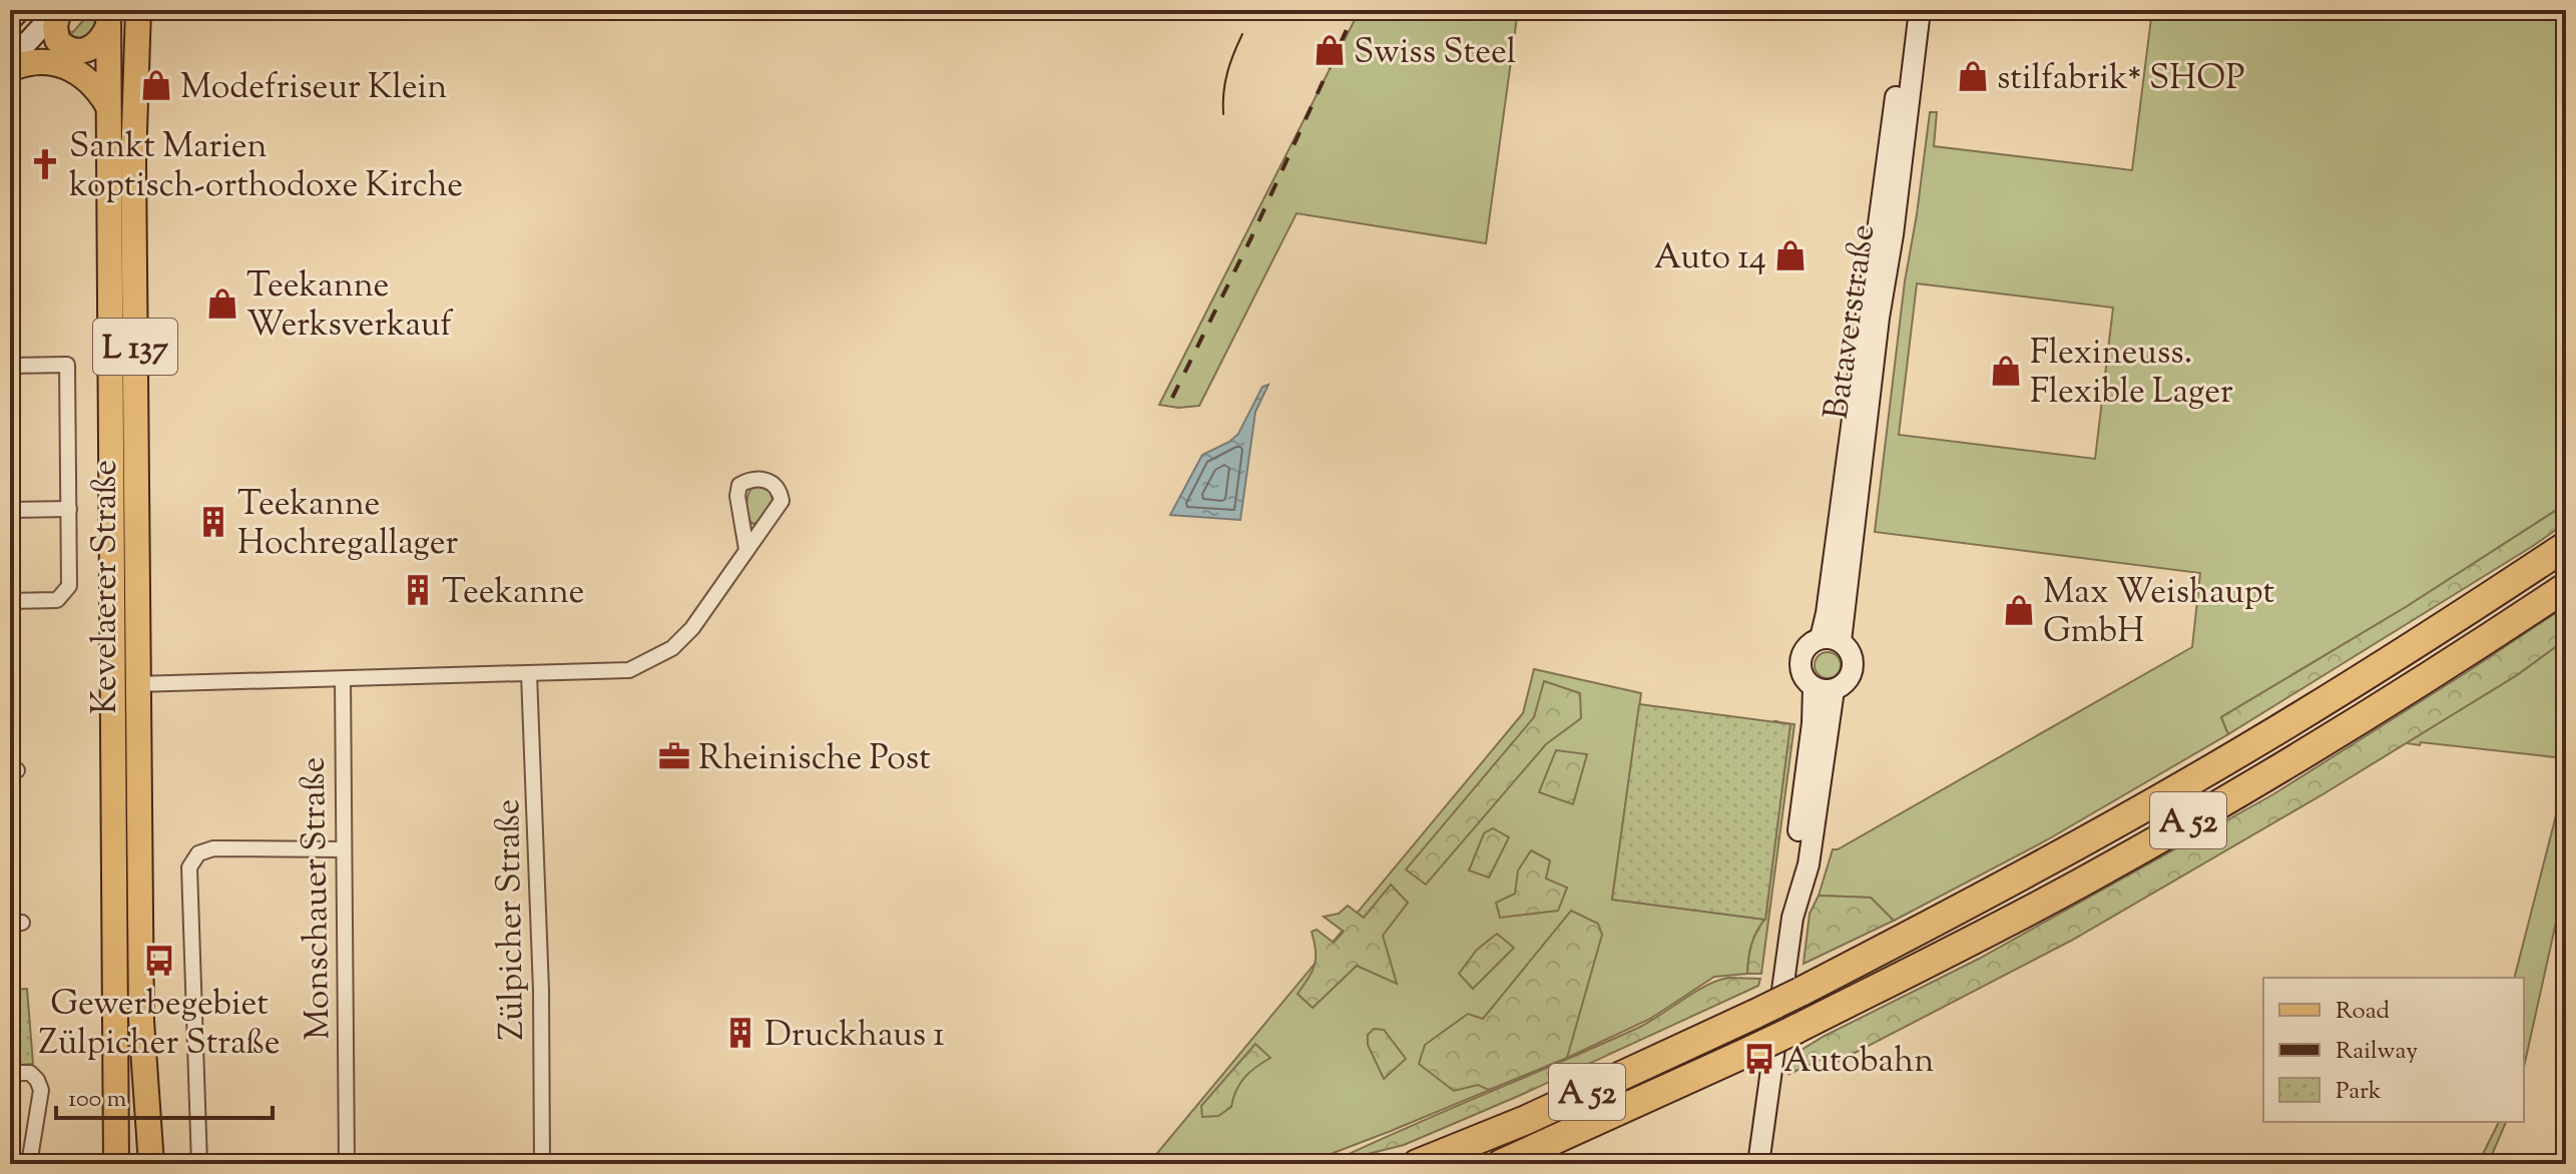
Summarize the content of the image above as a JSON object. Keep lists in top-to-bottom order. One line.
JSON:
{"streets":{"highway":["A 52"],"main road":["L 137","Kevelaerer Straße"],"street":["Bataverstraße","Monschauer Straße","Zülpicher Straße"]},"crossings":[["Bataverstraße","A 52"]],"places":{"shop":["Swiss Steel","stilfabrik* SHOP","Modefriseur Klein","Auto 14","Teekanne Werksverkauf","Flexineuss. Flexible Lager","Max Weishaupt GmbH"],"church":["Sankt Marien koptisch-orthodoxe Kirche"],"building":["Teekanne Hochregallager","Teekanne","Druckhaus 1"],"office":["Rheinische Post"],"bus stop":["Gewerbegebiet Zülpicher Straße","Autobahn"]},"legend":["Road","Railway","Park"],"scale_bar":"100 m"}
